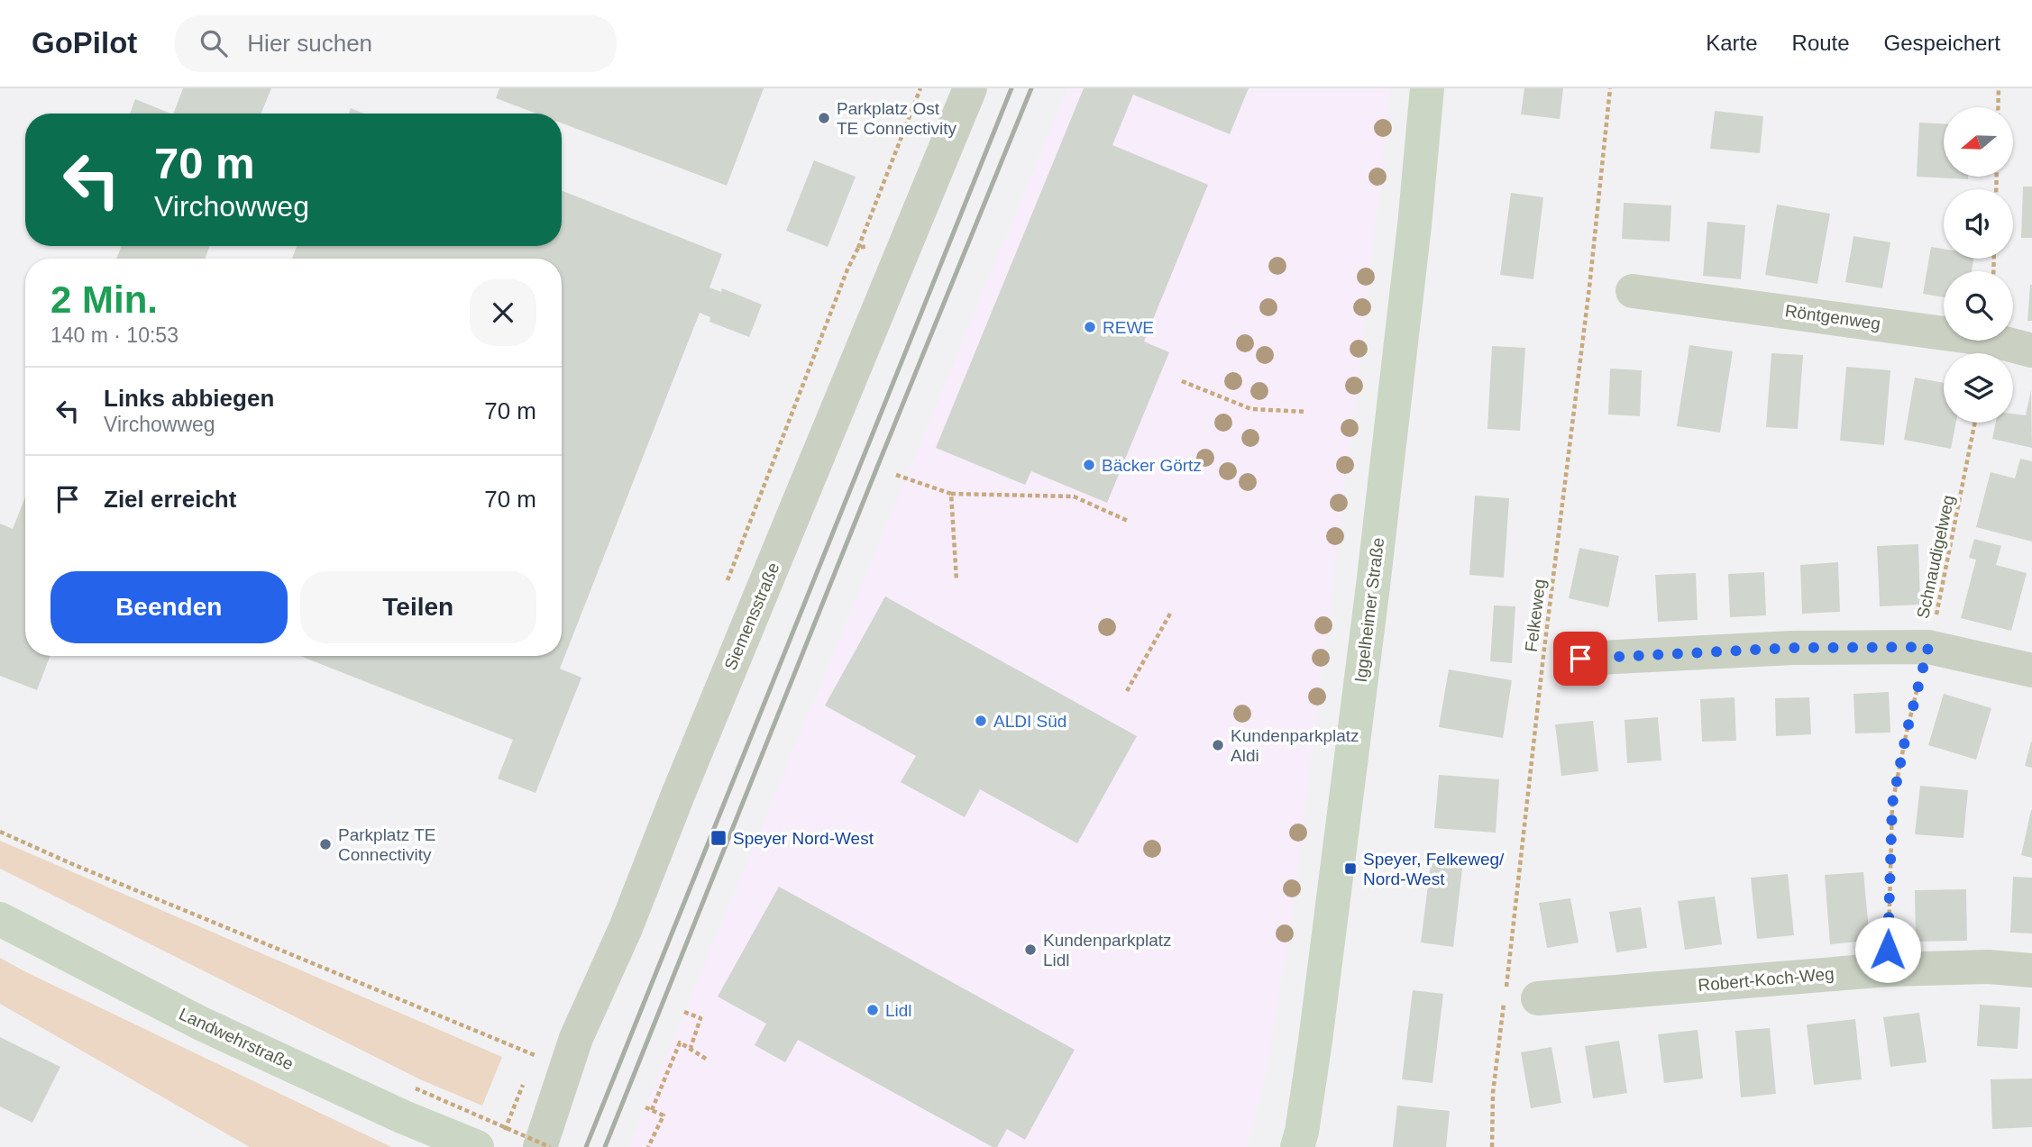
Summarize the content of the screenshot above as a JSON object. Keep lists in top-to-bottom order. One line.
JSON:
{"streets":{"main road":["Iggelheimer Straße","Landwehrstraße"],"street":["Röntgenweg","Siemensstraße","Robert-Koch-Weg"],"path":["Schnaudigelweg","Felkeweg"]},"crossings":[["Schnaudigelweg","Robert-Koch-Weg"],["Felkeweg","Robert-Koch-Weg"]],"places":{"other":["Parkplatz Ost TE Connectivity","REWE","Bäcker Görtz","ALDI Süd","Kundenparkplatz Aldi","Parkplatz TE Connectivity","Kundenparkplatz Lidl","Lidl"],"transit":["Speyer Nord-West","Speyer, Felkeweg/ Nord-West"]},"north":"left","page":{"header":"GoPilot","search":"Hier suchen","nav":["Karte","Route","Gespeichert"],"turn":["70 m","Virchowweg"],"heading":["2 Min.","140 m · 10:53"],"list":[{"name":"Links abbiegen","note":"Virchowweg","value":"70 m"},{"name":"Ziel erreicht","value":"70 m"}],"buttons":["Beenden","Teilen"]}}
